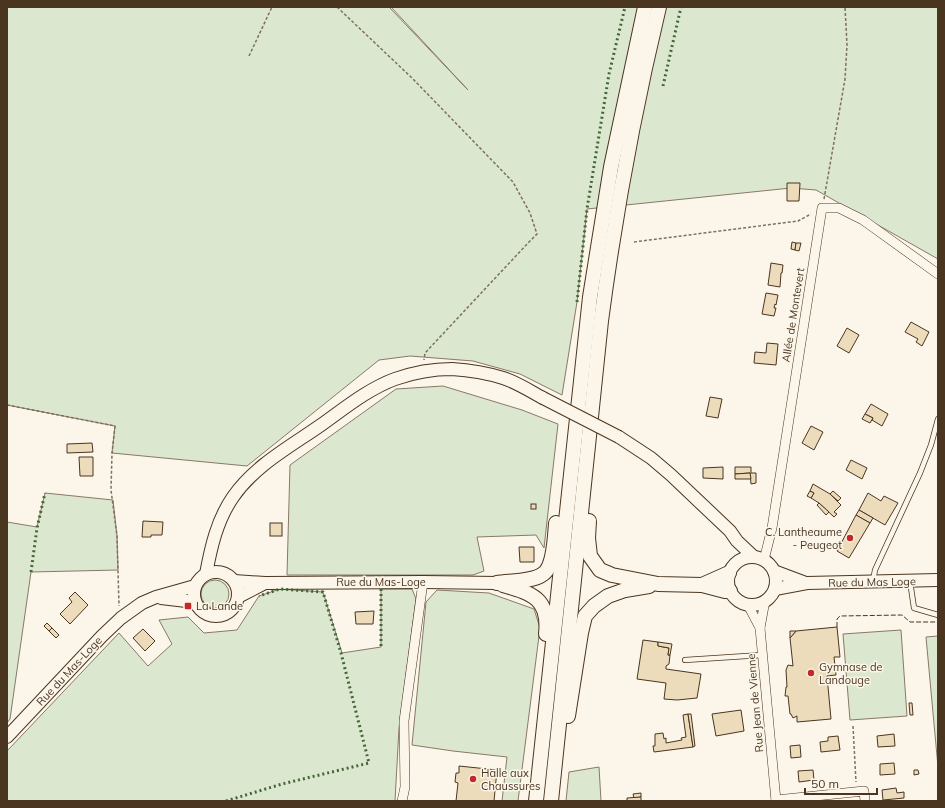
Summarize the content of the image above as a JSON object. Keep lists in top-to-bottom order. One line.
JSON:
{"streets":{"main road":["Rue du Mas-Loge","Rue du Mas Loge"],"street":["Allée de Montevert","Rue Jean de Vienne"]},"crossings":[["Allée de Montevert","Rue du Mas Loge"],["Allée de Montevert","Rue Jean de Vienne"],["Rue du Mas Loge","Rue Jean de Vienne"]],"places":{"other":["C. Lantheaume - Peugeot","Gymnase de Landouge","Halle aux Chaussures"],"transit":["La Lande"]},"scale_bar":"50 m"}
